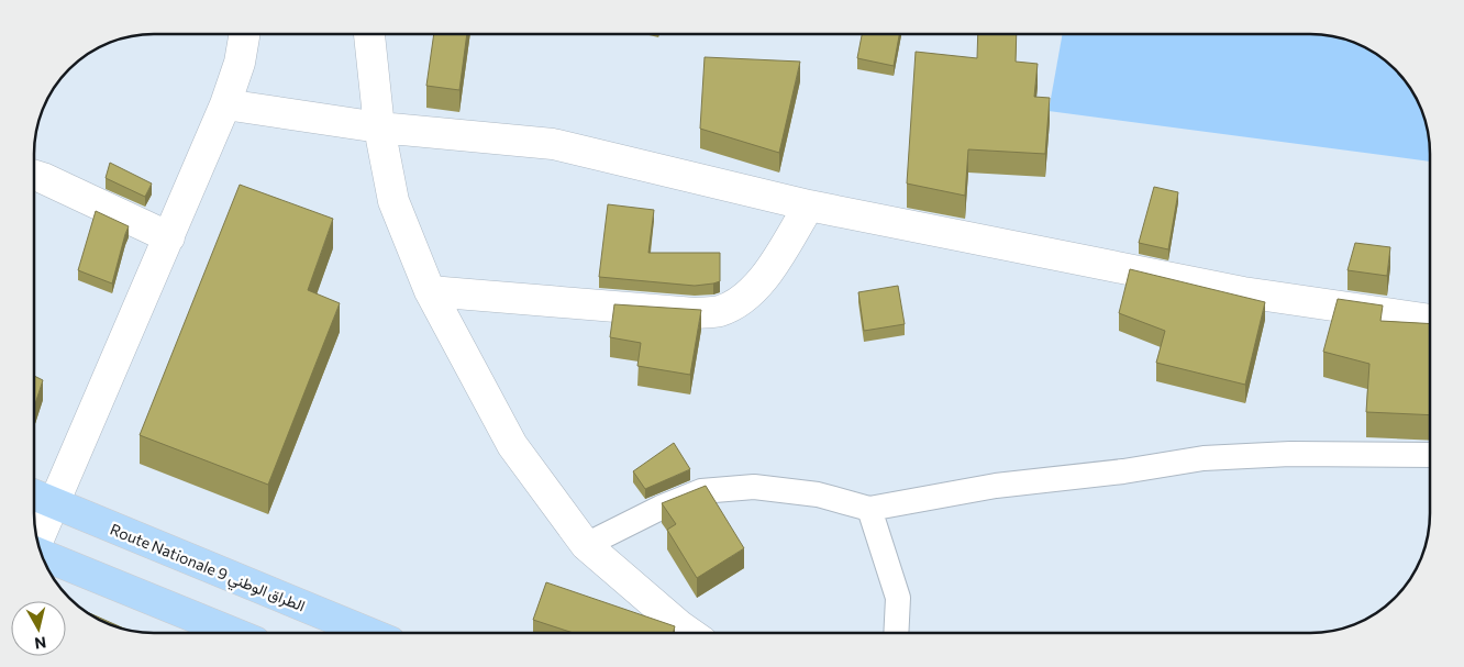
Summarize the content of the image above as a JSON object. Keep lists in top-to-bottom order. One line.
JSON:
{"streets":{"main road":["Route Nationale الطراق الوطني 9"]},"north":"bottom"}
